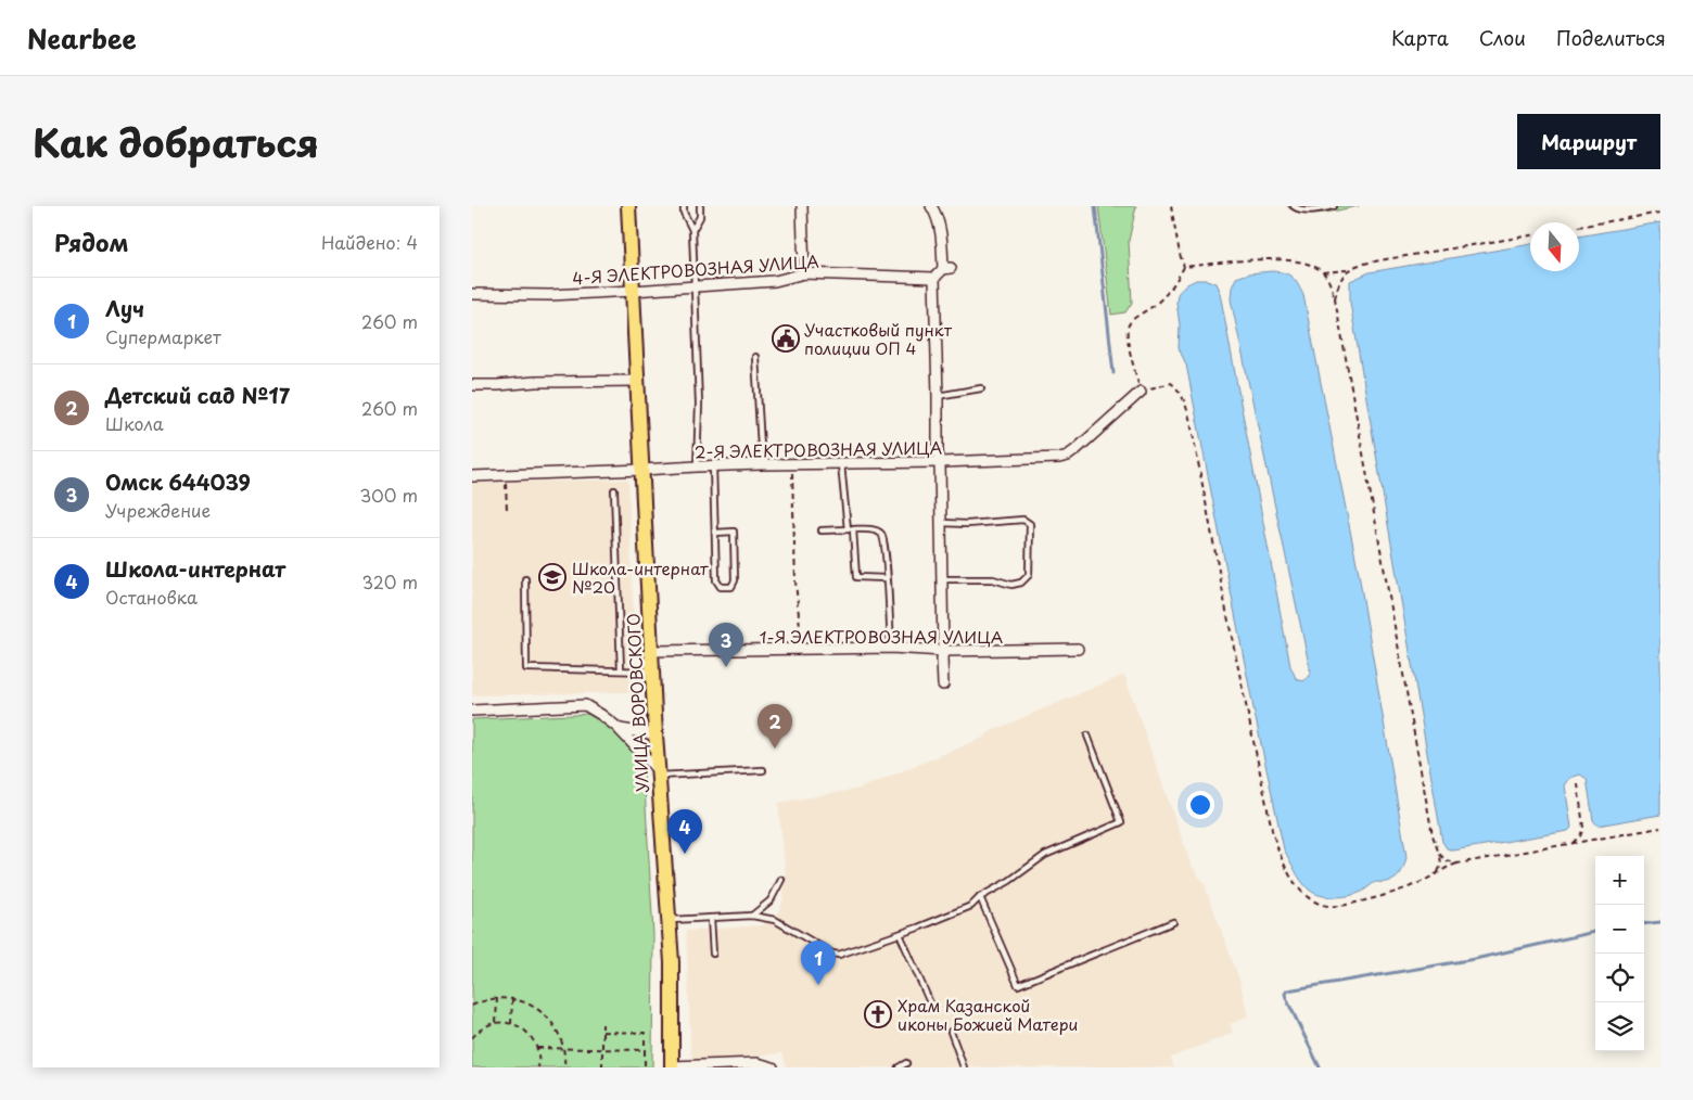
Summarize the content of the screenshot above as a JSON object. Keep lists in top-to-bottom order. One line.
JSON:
{"streets":{"main road":["УЛИЦА ВОРОВСКОГО"],"street":["4-Я ЭЛЕКТРОВОЗНАЯ УЛИЦА","2-Я ЭЛЕКТРОВОЗНАЯ УЛИЦА","1-Я ЭЛЕКТРОВОЗНАЯ УЛИЦА"]},"crossings":[["4-Я ЭЛЕКТРОВОЗНАЯ УЛИЦА","УЛИЦА ВОРОВСКОГО"],["2-Я ЭЛЕКТРОВОЗНАЯ УЛИЦА","УЛИЦА ВОРОВСКОГО"],["1-Я ЭЛЕКТРОВОЗНАЯ УЛИЦА","УЛИЦА ВОРОВСКОГО"]],"places":{"public building":["Участковый пункт полиции ОП 4"],"school or university":["Школа-интернат №20"],"church":["Храм Казанской иконы Божией Матери"]},"north":"bottom","page":{"header":"Nearbee","nav":["Карта","Слои","Поделиться"],"title":"Как добраться","buttons":"Маршрут","heading":["Рядом","Найдено: 4"],"list":[{"mark":"1","name":"Луч","note":"Супермаркет","value":"260 m"},{"mark":"2","name":"Детский сад №17","note":"Школа","value":"260 m"},{"mark":"3","name":"Омск 644039","note":"Учреждение","value":"300 m"},{"mark":"4","name":"Школа-интернат","note":"Остановка","value":"320 m"}],"pins":["3","2","4","1"],"map_buttons":["+","−"]}}
